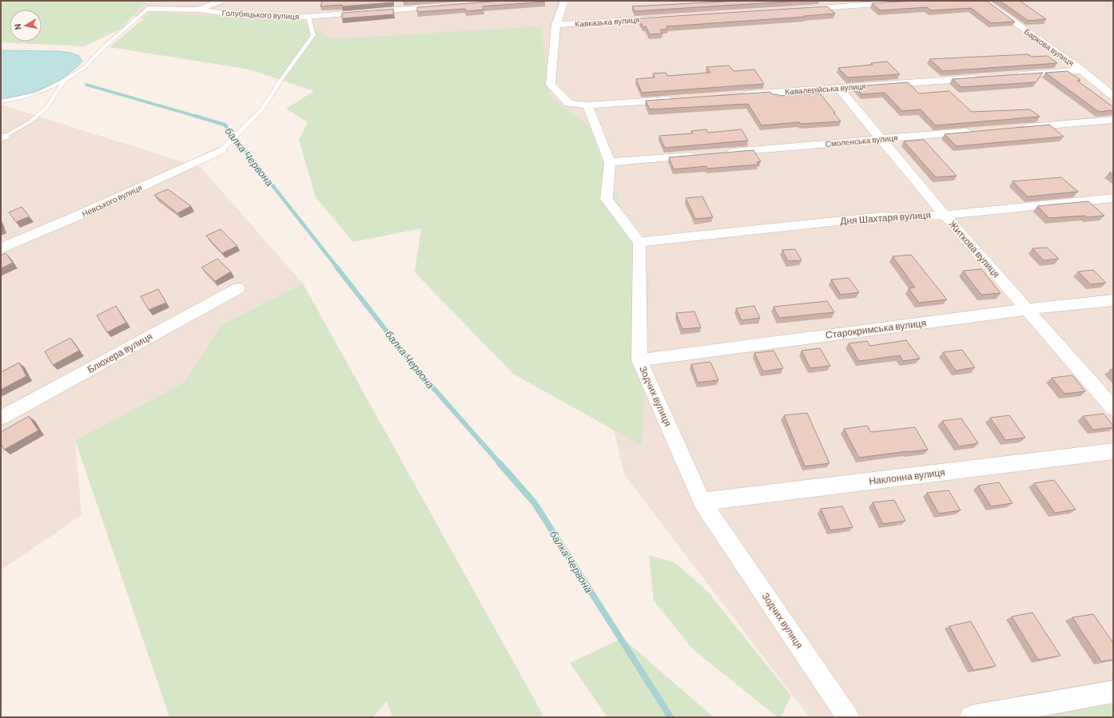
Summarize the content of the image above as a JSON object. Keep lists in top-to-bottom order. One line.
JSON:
{"streets":{"street":["Голубицького вулиця","Кавказька вулиця","Баркова вулиця","Кавалерійська вулиця","Смоленська вулиця","Невського вулиця","Дня Шахтаря вулиця","Житкова вулиця","Старокримська вулиця","Блюхера вулиця","Зодчих вулиця","Наклонна вулиця"]},"crossings":[["Кавалерійська вулиця","Житкова вулиця"],["Смоленська вулиця","Житкова вулиця"],["Дня Шахтаря вулиця","Житкова вулиця"],["Дня Шахтаря вулиця","Зодчих вулиця"],["Житкова вулиця","Старокримська вулиця"],["Старокримська вулиця","Зодчих вулиця"],["Зодчих вулиця","Наклонна вулиця"]],"water":["балка Червона"],"north":"left"}
